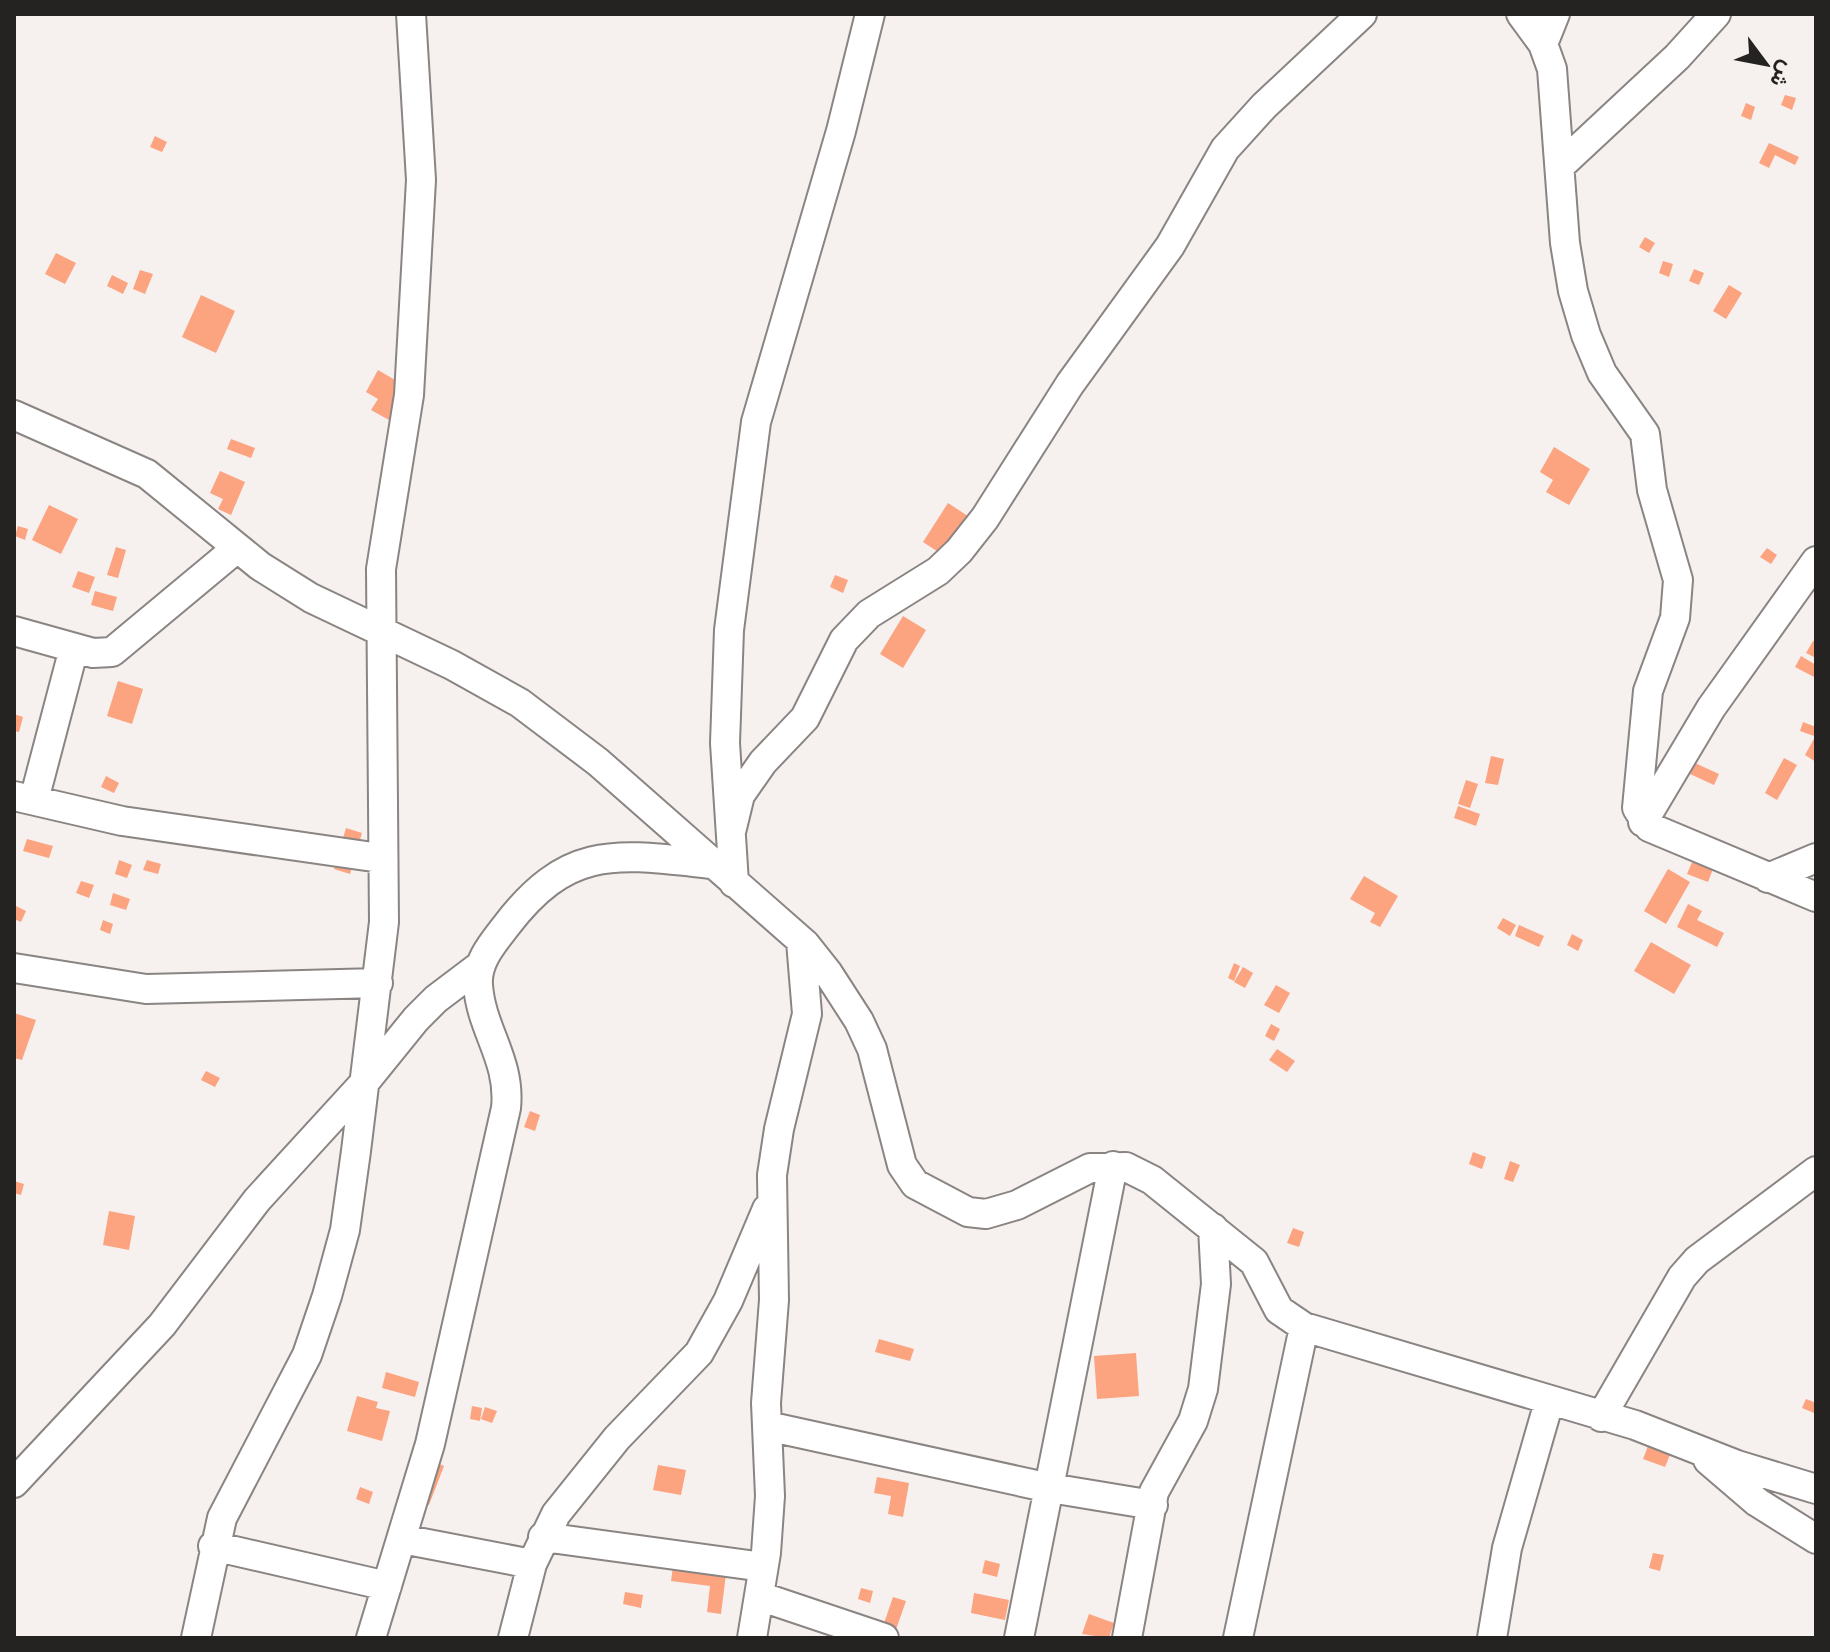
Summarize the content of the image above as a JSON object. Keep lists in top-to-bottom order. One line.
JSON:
{"north":"bottom right"}
